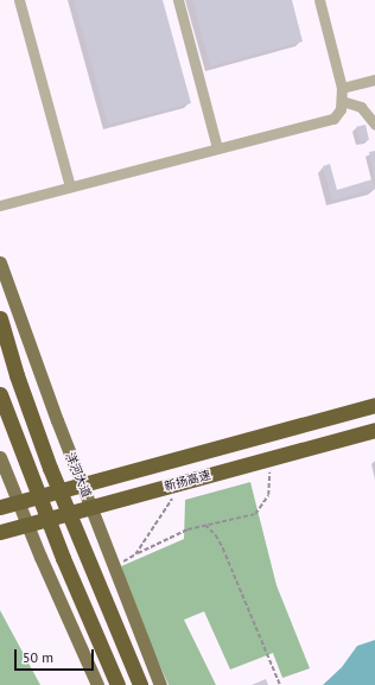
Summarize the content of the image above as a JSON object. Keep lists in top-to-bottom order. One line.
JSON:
{"streets":{"highway":["洋河大道","新扬高速"]},"scale_bar":"50 m"}
